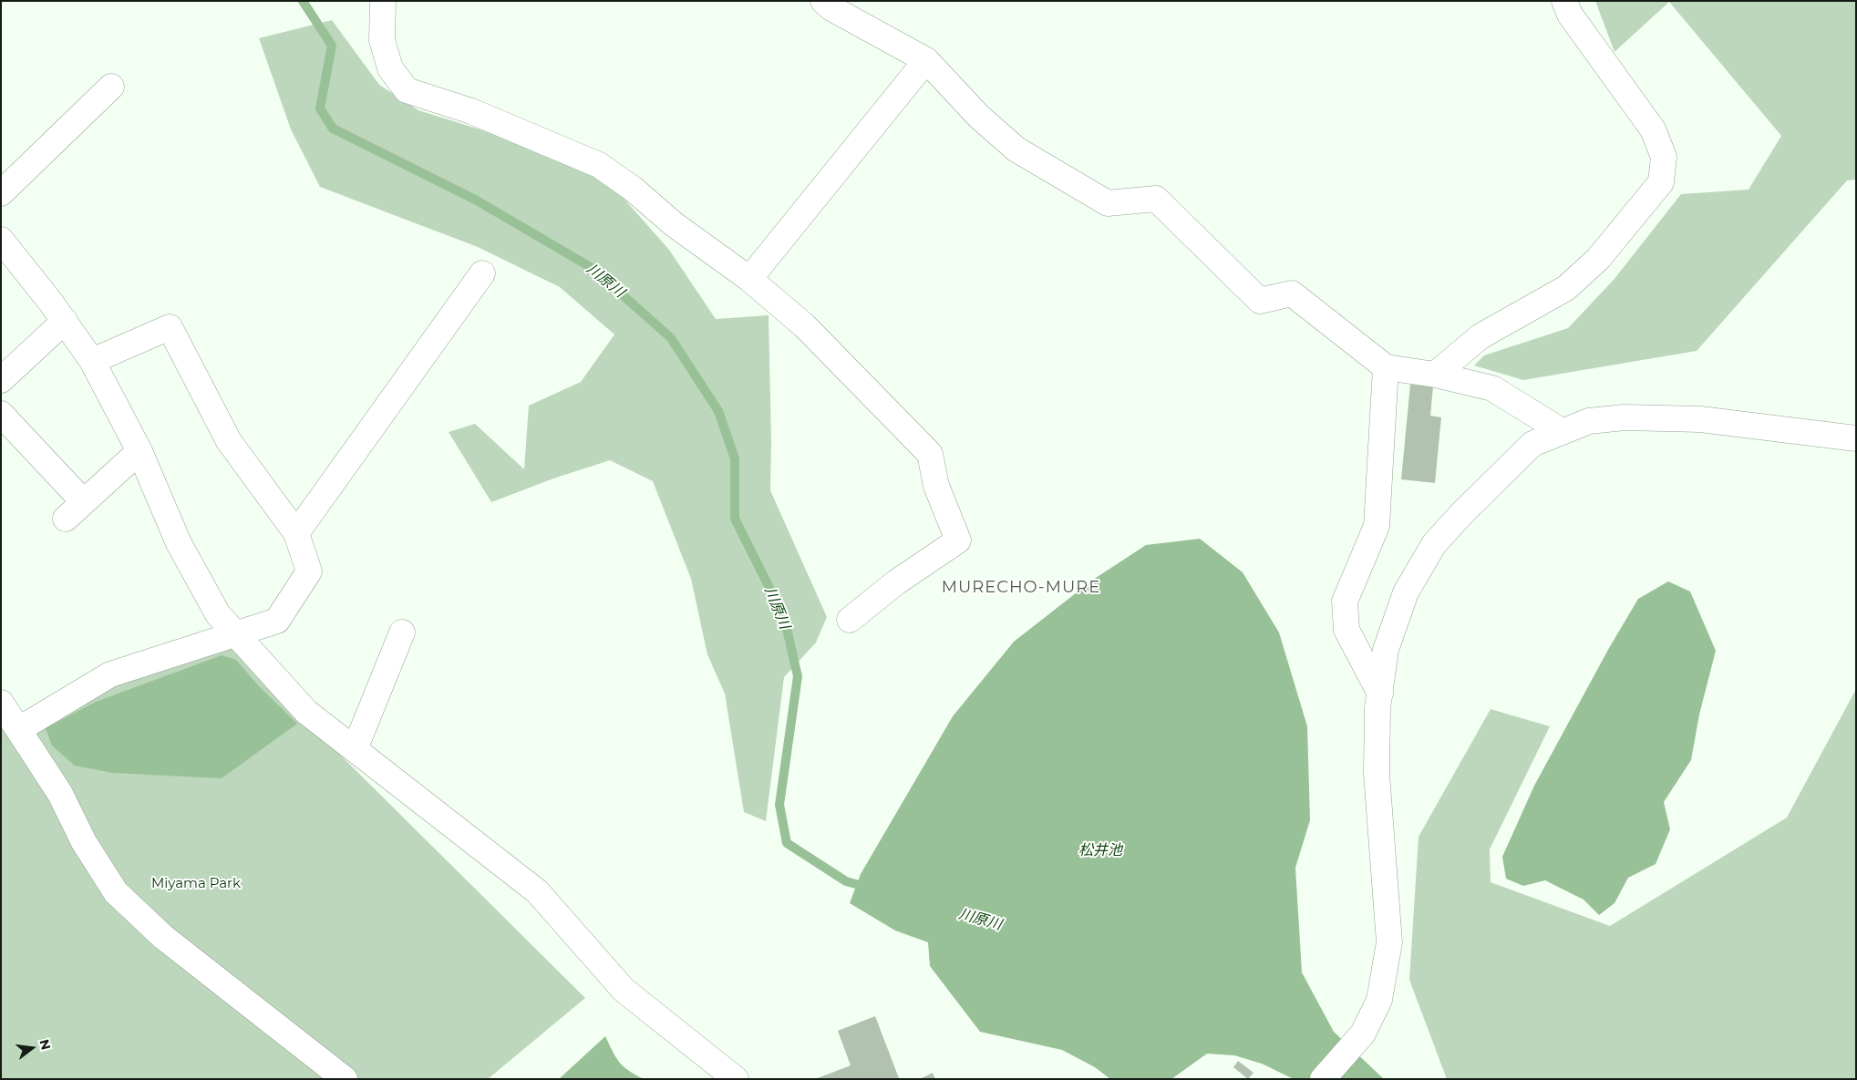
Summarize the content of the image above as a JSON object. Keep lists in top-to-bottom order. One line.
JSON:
{"districts":["MURECHO-MURE"],"water":["川原川","松井池"],"parks":["Miyama Park"],"north":"right"}
